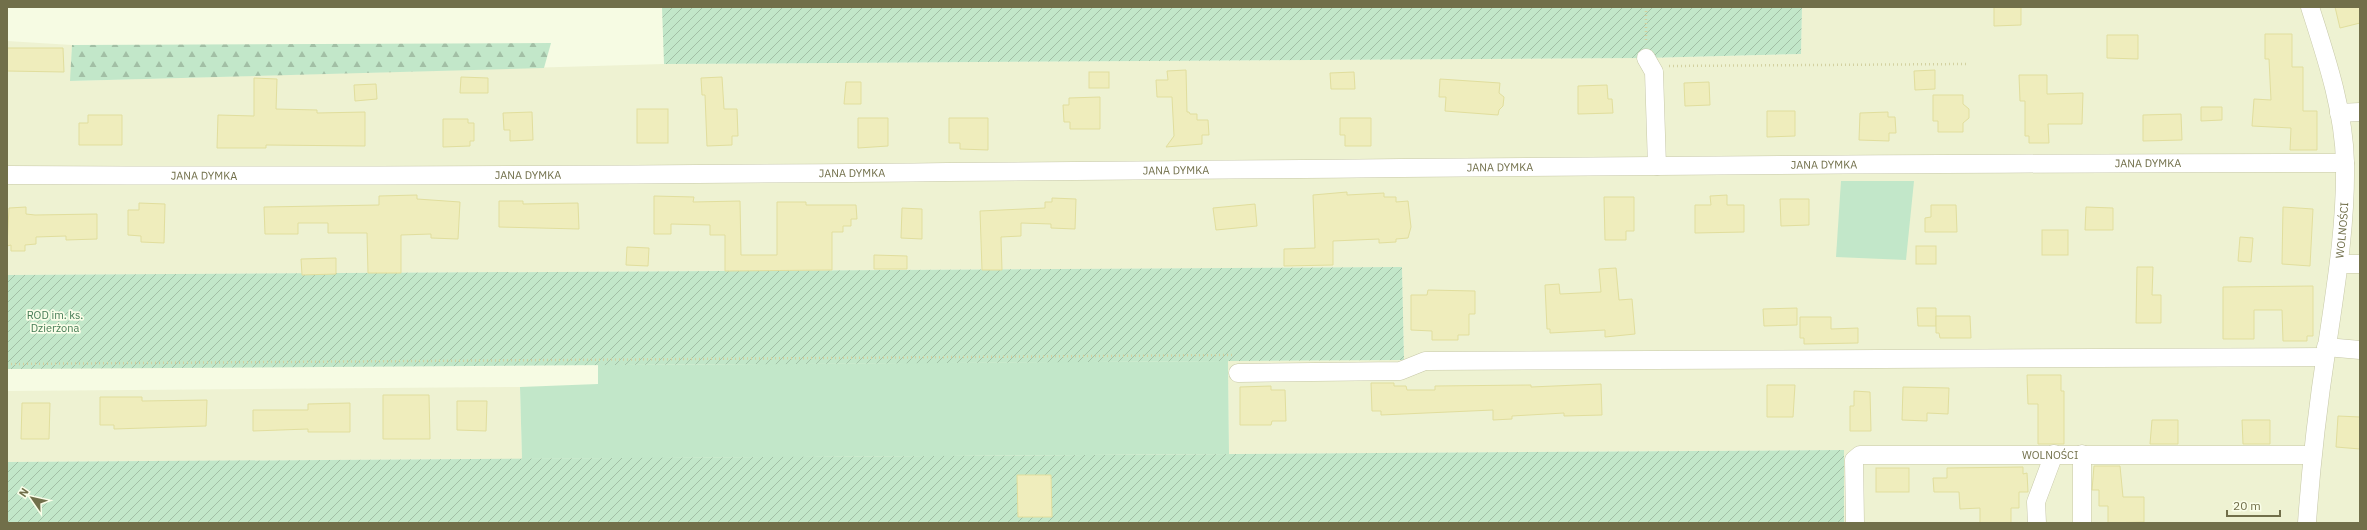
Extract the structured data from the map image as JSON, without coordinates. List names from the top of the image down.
{
  "streets": {
    "street": ["JANA DYMKA", "WOLNOŚCI"]
  },
  "crossings": [
    ["JANA DYMKA", "WOLNOŚCI"]
  ],
  "parks": ["ROD im. ks. Dzierżona"],
  "scale_bar": "20 m",
  "north": "top left"
}
